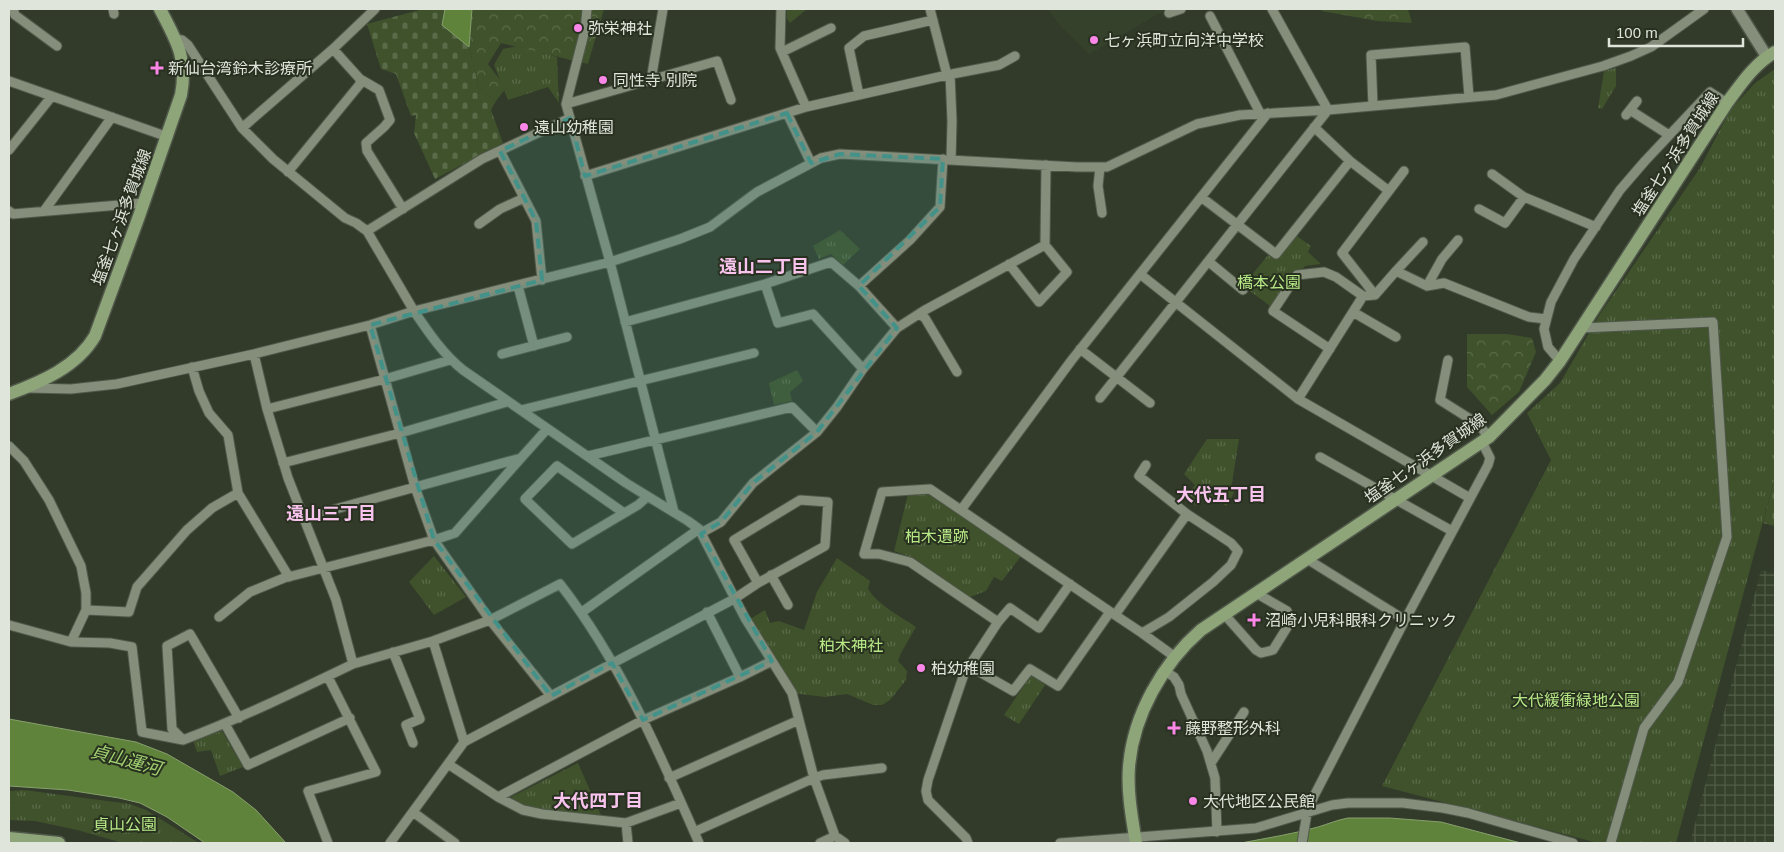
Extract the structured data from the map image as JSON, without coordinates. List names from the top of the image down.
{
  "streets": {
    "main road": ["塩釜七ヶ浜多賀城線"]
  },
  "districts": [
    "遠山二丁目",
    "大代五丁目",
    "遠山三丁目",
    "大代四丁目"
  ],
  "water": ["貞山運河"],
  "parks": [
    "橋本公園",
    "柏木遺跡",
    "柏木神社",
    "大代緩衝緑地公園",
    "貞山公園"
  ],
  "places": {
    "other": [
      "弥栄神社",
      "七ヶ浜町立向洋中学校",
      "同性寺 別院",
      "遠山幼稚園",
      "柏幼稚園",
      "大代地区公民館"
    ],
    "health": ["新仙台湾鈴木診療所", "沼崎小児科眼科クリニック", "藤野整形外科"]
  },
  "scale_bar": "100 m"
}
